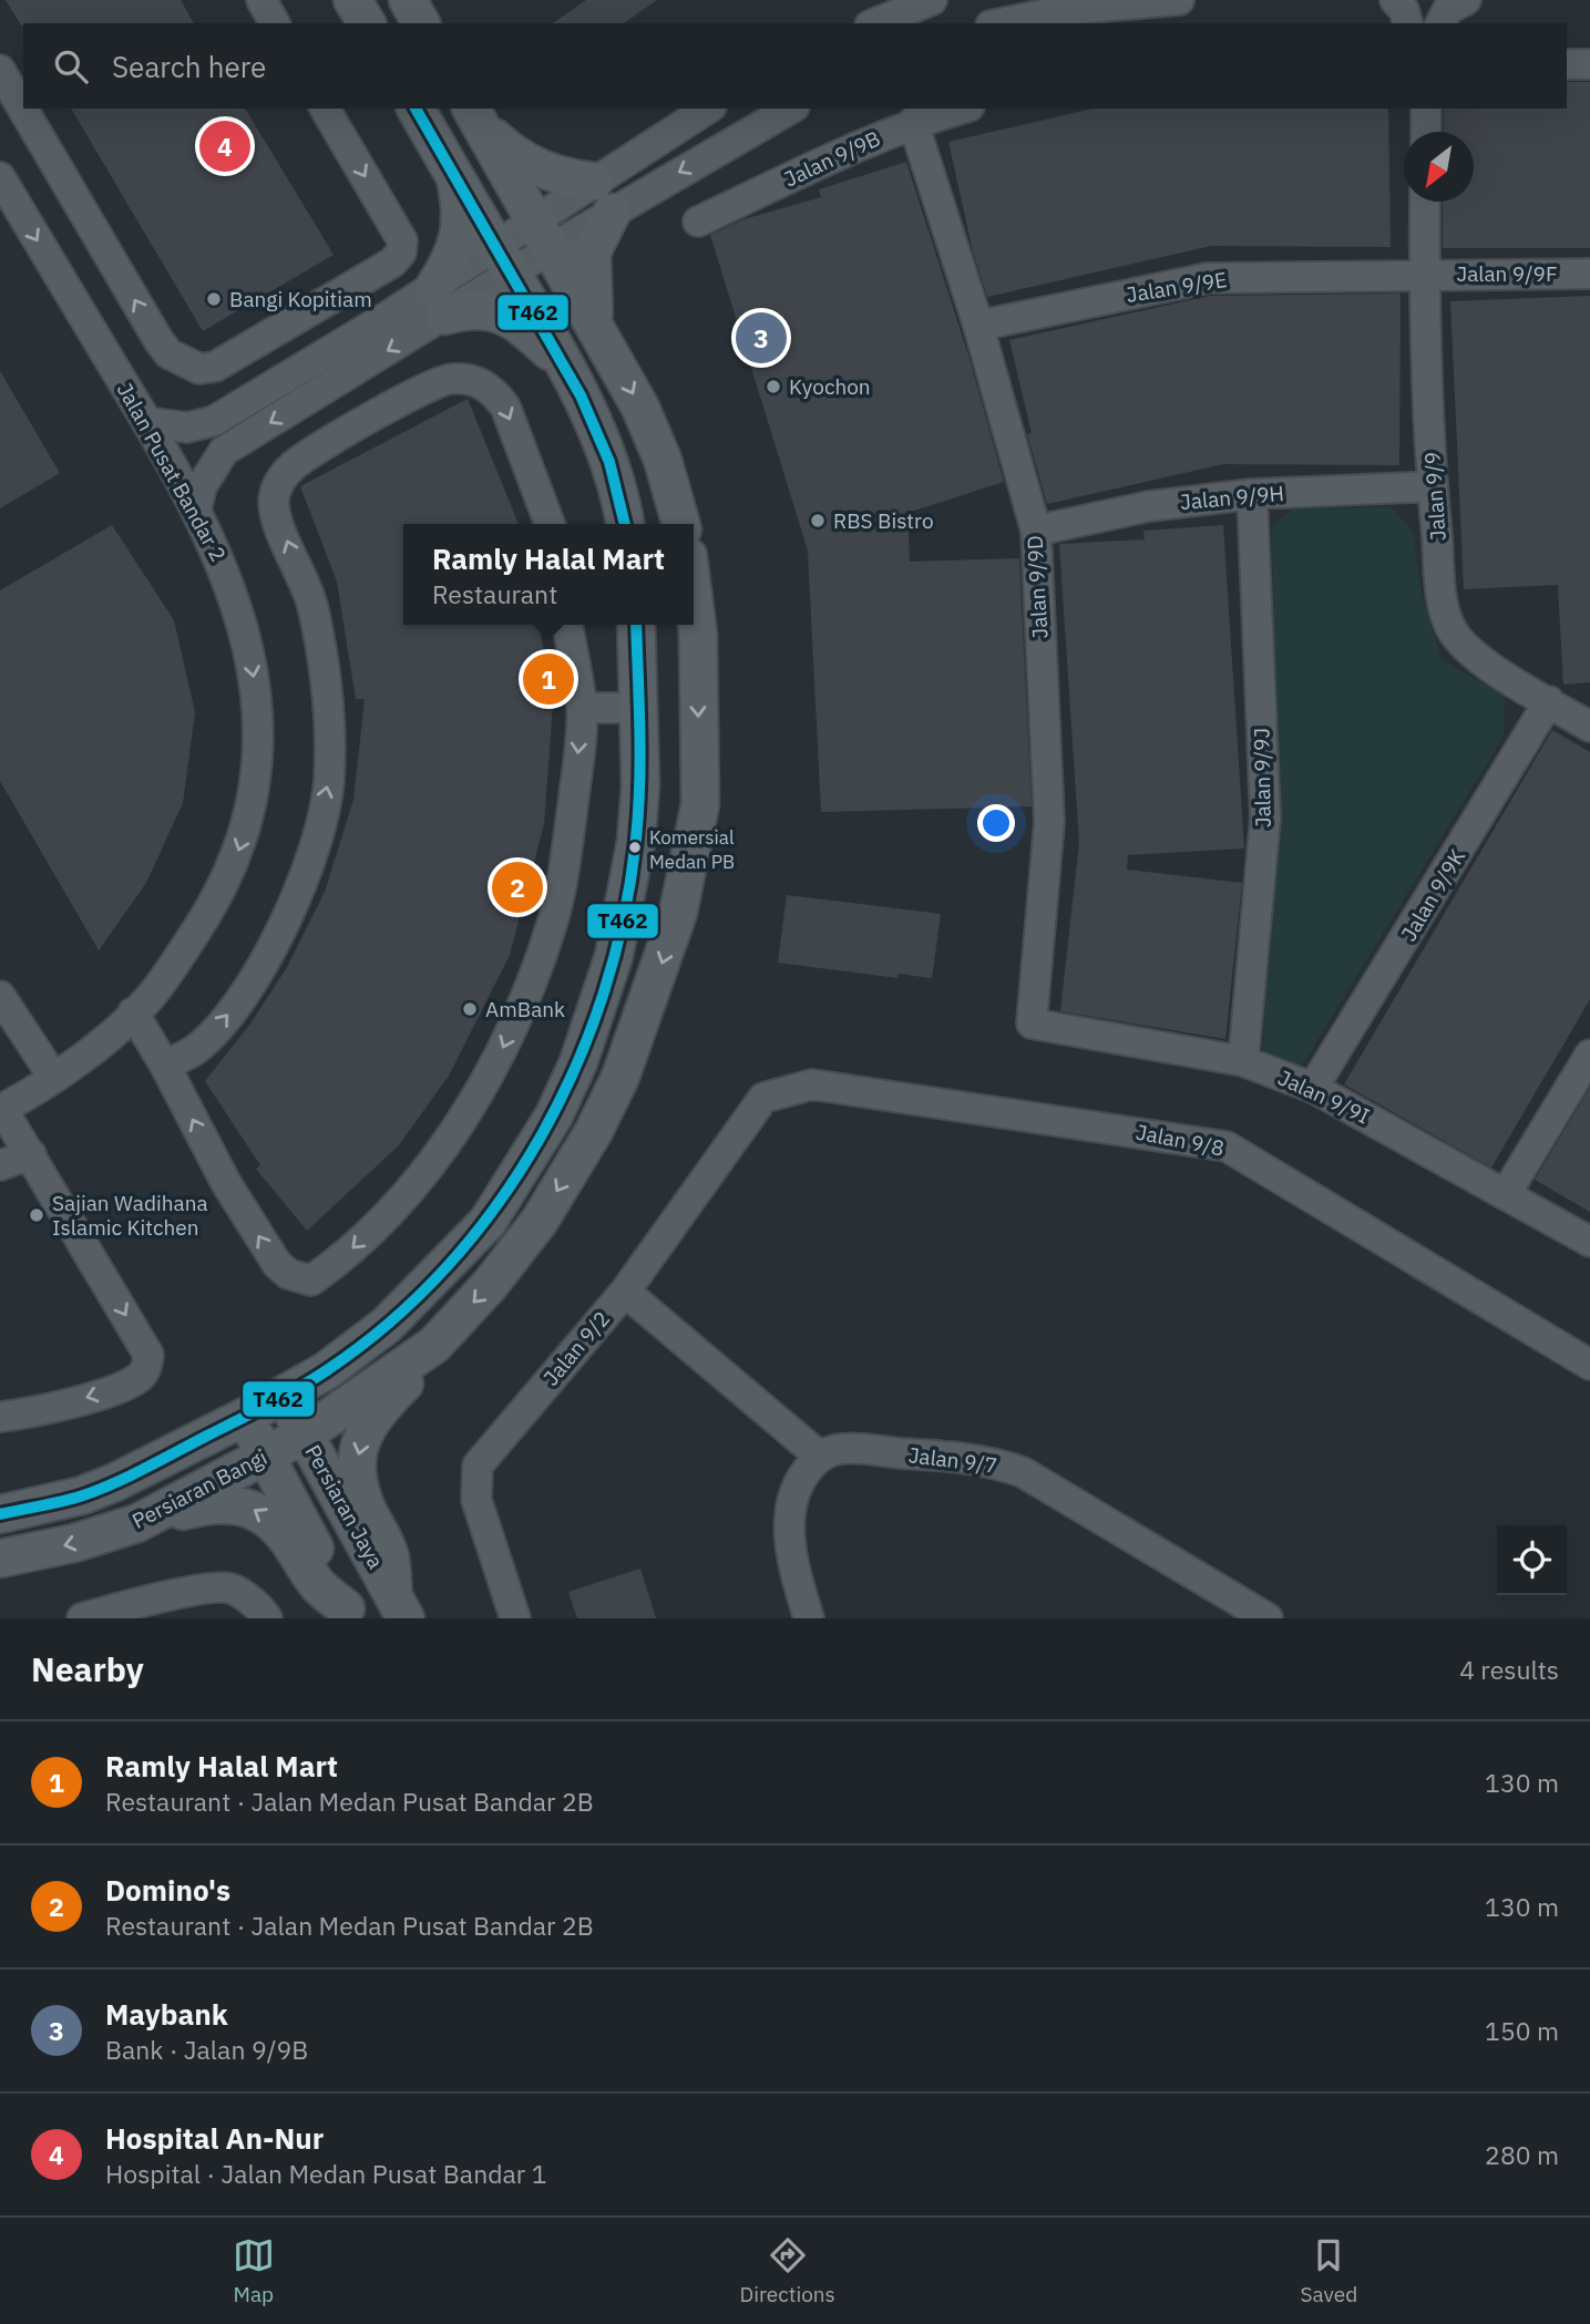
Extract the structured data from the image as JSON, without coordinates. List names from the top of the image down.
{
  "streets": {
    "main road": ["Persiaran Bangi", "Persiaran Jaya"],
    "street": [
      "Jalan 9/9B",
      "Jalan 9/9F",
      "Jalan 9/9E",
      "Jalan Pusat Bandar 2",
      "Jalan 9/9",
      "Jalan 9/9H",
      "Jalan 9/9D",
      "Jalan 9/9J",
      "Jalan 9/9K",
      "Jalan 9/9I",
      "Jalan 9/8",
      "Jalan 9/2",
      "Jalan 9/7"
    ]
  },
  "crossings": [
    ["Jalan 9/9B", "Jalan 9/9D"],
    ["Jalan 9/9F", "Jalan 9/9E"],
    ["Jalan 9/9F", "Jalan 9/9"],
    ["Jalan 9/9E", "Jalan 9/9"],
    ["Jalan 9/9E", "Jalan 9/9D"],
    ["Jalan 9/9", "Jalan 9/9H"],
    ["Jalan 9/9", "Jalan 9/9K"],
    ["Jalan 9/9H", "Jalan 9/9D"],
    ["Jalan 9/9H", "Jalan 9/9J"],
    ["Jalan 9/9D", "Jalan 9/9I"],
    ["Jalan 9/9J", "Jalan 9/9I"],
    ["Jalan 9/9K", "Jalan 9/9I"],
    ["Jalan 9/8", "Jalan 9/2"],
    ["Persiaran Bangi", "Persiaran Jaya"]
  ],
  "one_way": ["Jalan Pusat Bandar 2"],
  "places": [
    "Bangi Kopitiam",
    "Kyochon",
    "RBS Bistro",
    "Komersial Medan PB",
    "AmBank",
    "Sajian Wadihana Islamic Kitchen"
  ],
  "lines": ["transit line T462"],
  "north": "bottom left",
  "page": {
    "search": "Search here",
    "pins": [
      "4",
      "3",
      "1",
      "2"
    ],
    "popup": ["Ramly Halal Mart", "Restaurant"],
    "heading": ["Nearby", "4 results"],
    "list": [
      {
        "mark": "1",
        "name": "Ramly Halal Mart",
        "note": "Restaurant · Jalan Medan Pusat Bandar 2B",
        "value": "130 m"
      },
      {
        "mark": "2",
        "name": "Domino's",
        "note": "Restaurant · Jalan Medan Pusat Bandar 2B",
        "value": "130 m"
      },
      {
        "mark": "3",
        "name": "Maybank",
        "note": "Bank · Jalan 9/9B",
        "value": "150 m"
      },
      {
        "mark": "4",
        "name": "Hospital An-Nur",
        "note": "Hospital · Jalan Medan Pusat Bandar 1",
        "value": "280 m"
      }
    ],
    "nav": ["Map", "Directions", "Saved"]
  }
}
